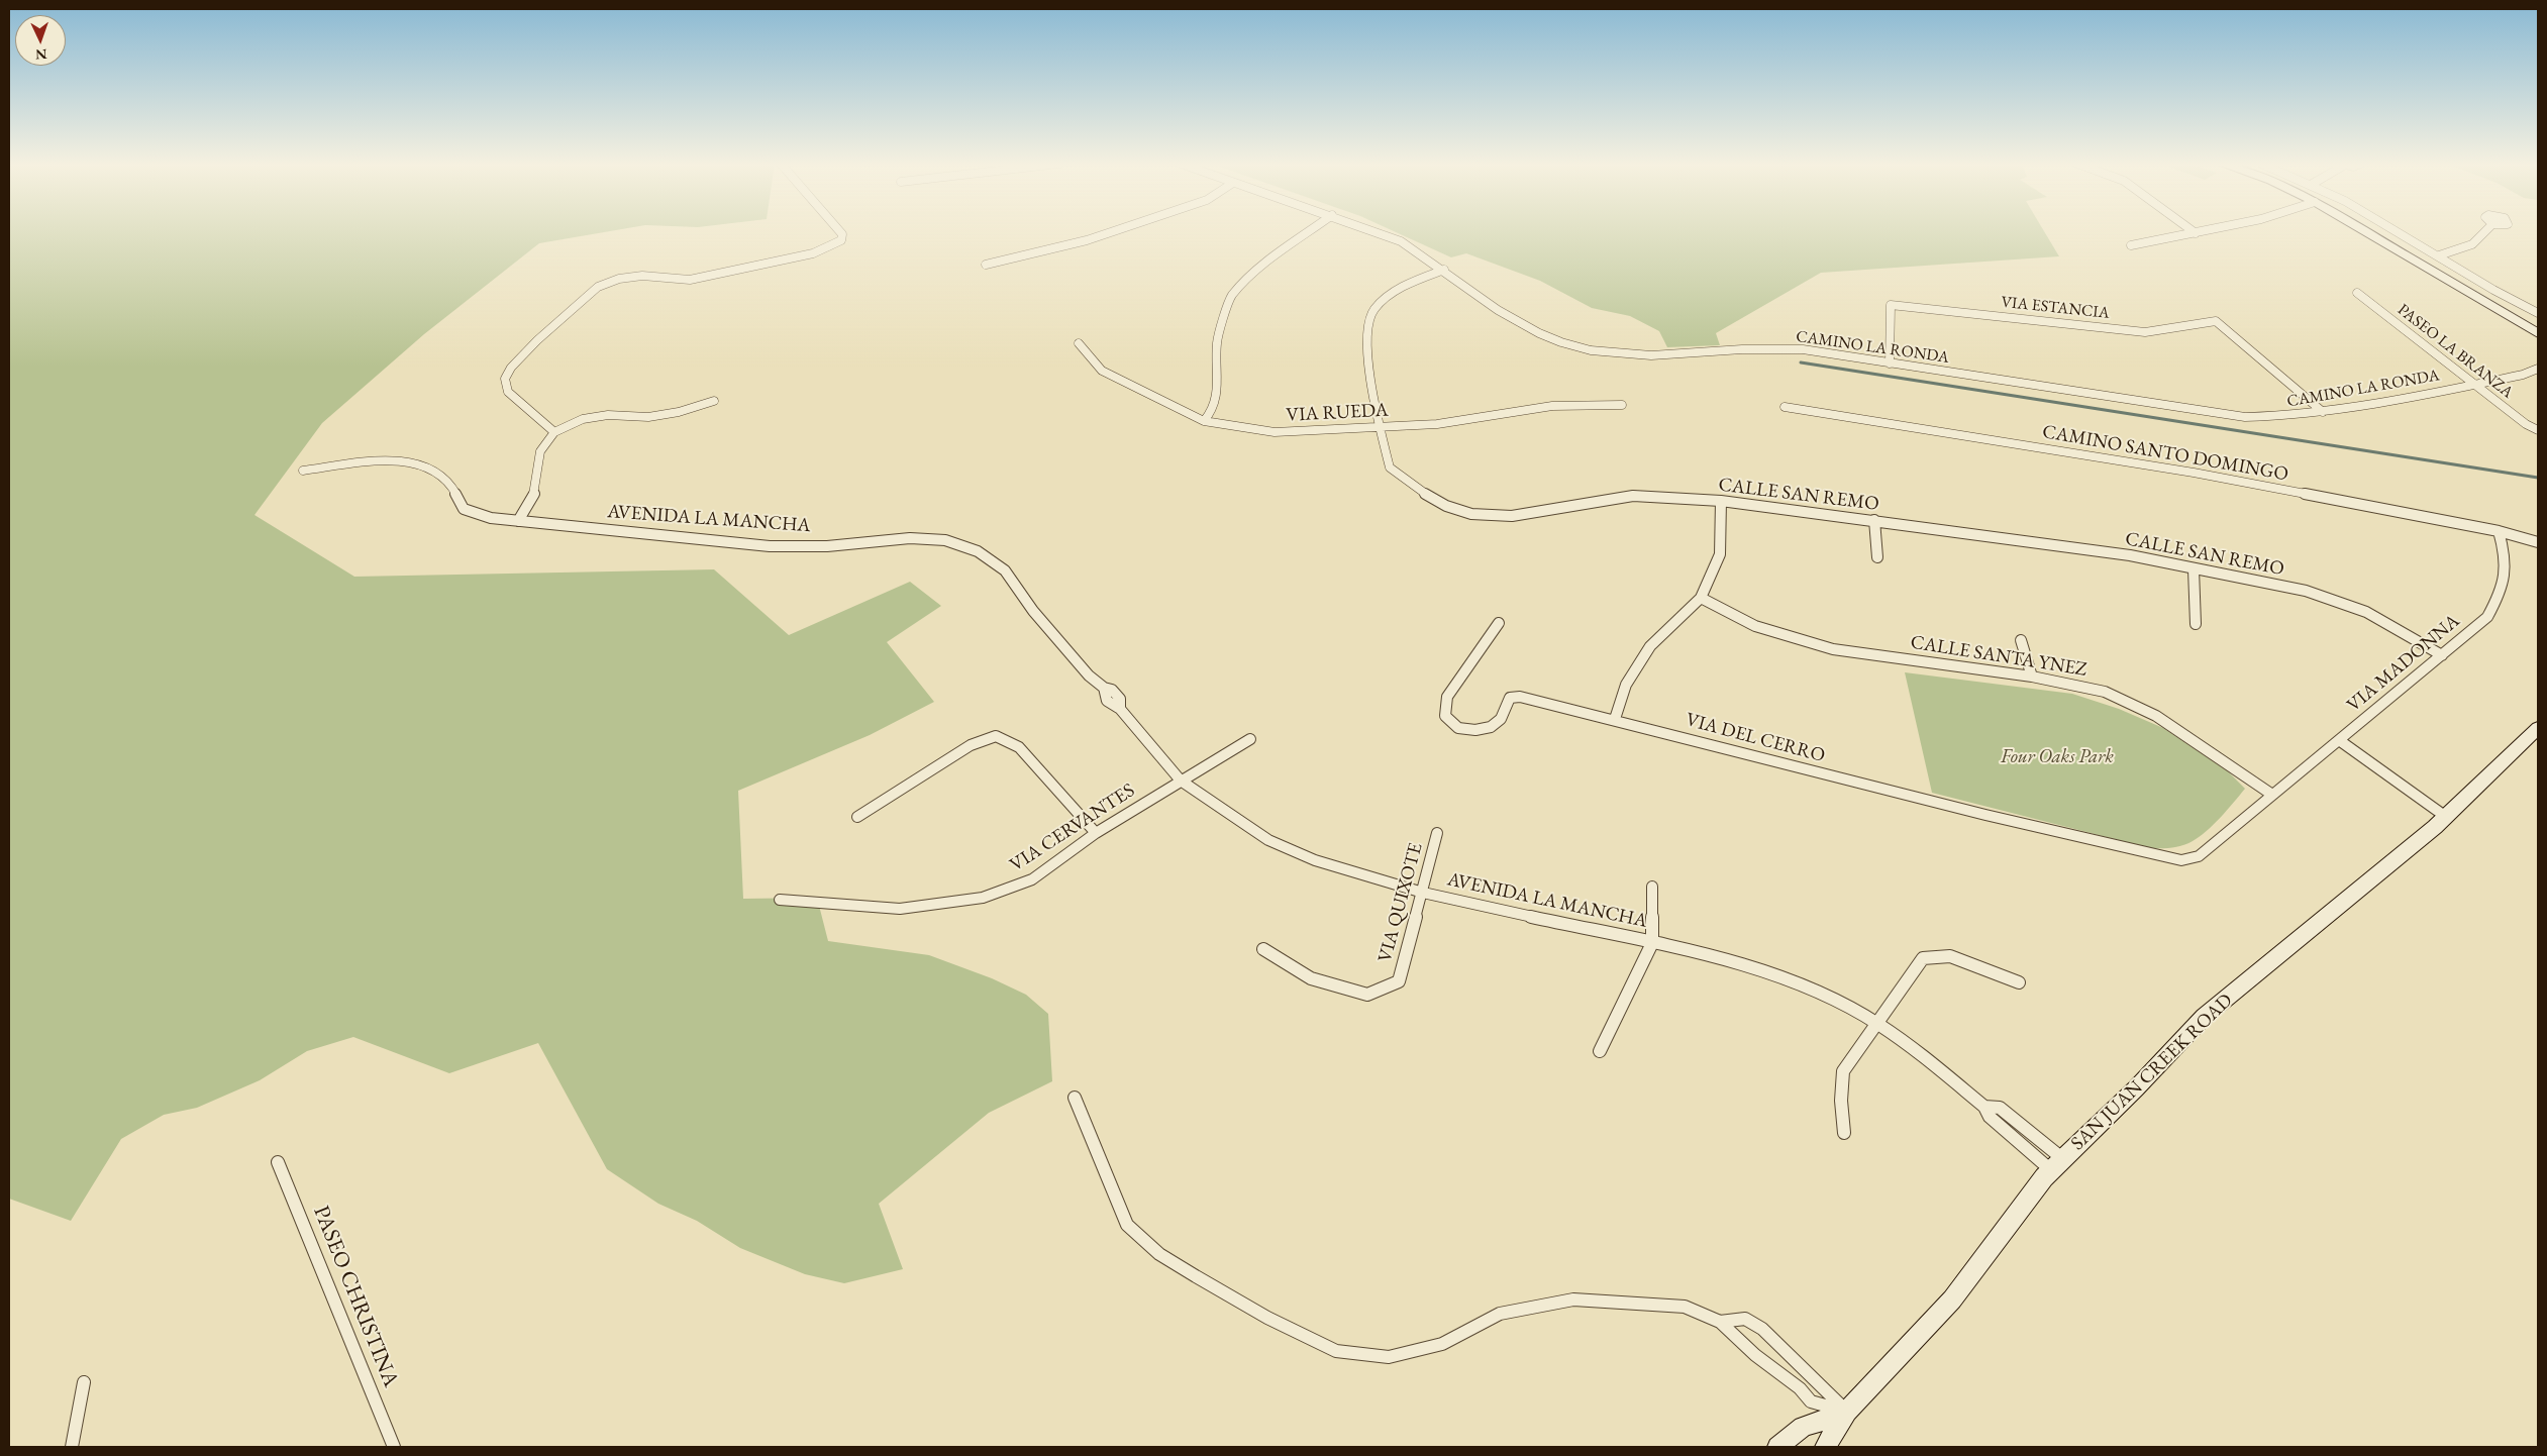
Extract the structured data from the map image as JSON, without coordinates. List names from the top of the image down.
{
  "streets": {
    "street": [
      "VIA ESTANCIA",
      "CAMINO LA RONDA",
      "PASEO LA BRANZA",
      "VIA RUEDA",
      "CAMINO SANTO DOMINGO",
      "CALLE SAN REMO",
      "AVENIDA LA MANCHA",
      "CALLE SANTA YNEZ",
      "VIA MADONNA",
      "VIA DEL CERRO",
      "VIA CERVANTES",
      "VIA QUIXOTE",
      "SAN JUAN CREEK ROAD",
      "PASEO CHRISTINA"
    ]
  },
  "crossings": [
    ["VIA ESTANCIA", "CAMINO LA RONDA"],
    ["CAMINO LA RONDA", "PASEO LA BRANZA"],
    ["CAMINO LA RONDA", "CALLE SAN REMO"],
    ["VIA RUEDA", "CALLE SAN REMO"],
    ["CAMINO SANTO DOMINGO", "VIA MADONNA"],
    ["CALLE SAN REMO", "VIA MADONNA"],
    ["AVENIDA LA MANCHA", "VIA CERVANTES"],
    ["AVENIDA LA MANCHA", "VIA QUIXOTE"],
    ["AVENIDA LA MANCHA", "SAN JUAN CREEK ROAD"],
    ["CALLE SANTA YNEZ", "VIA MADONNA"],
    ["VIA MADONNA", "VIA DEL CERRO"]
  ],
  "parks": ["Four Oaks Park"],
  "north": "bottom"
}
